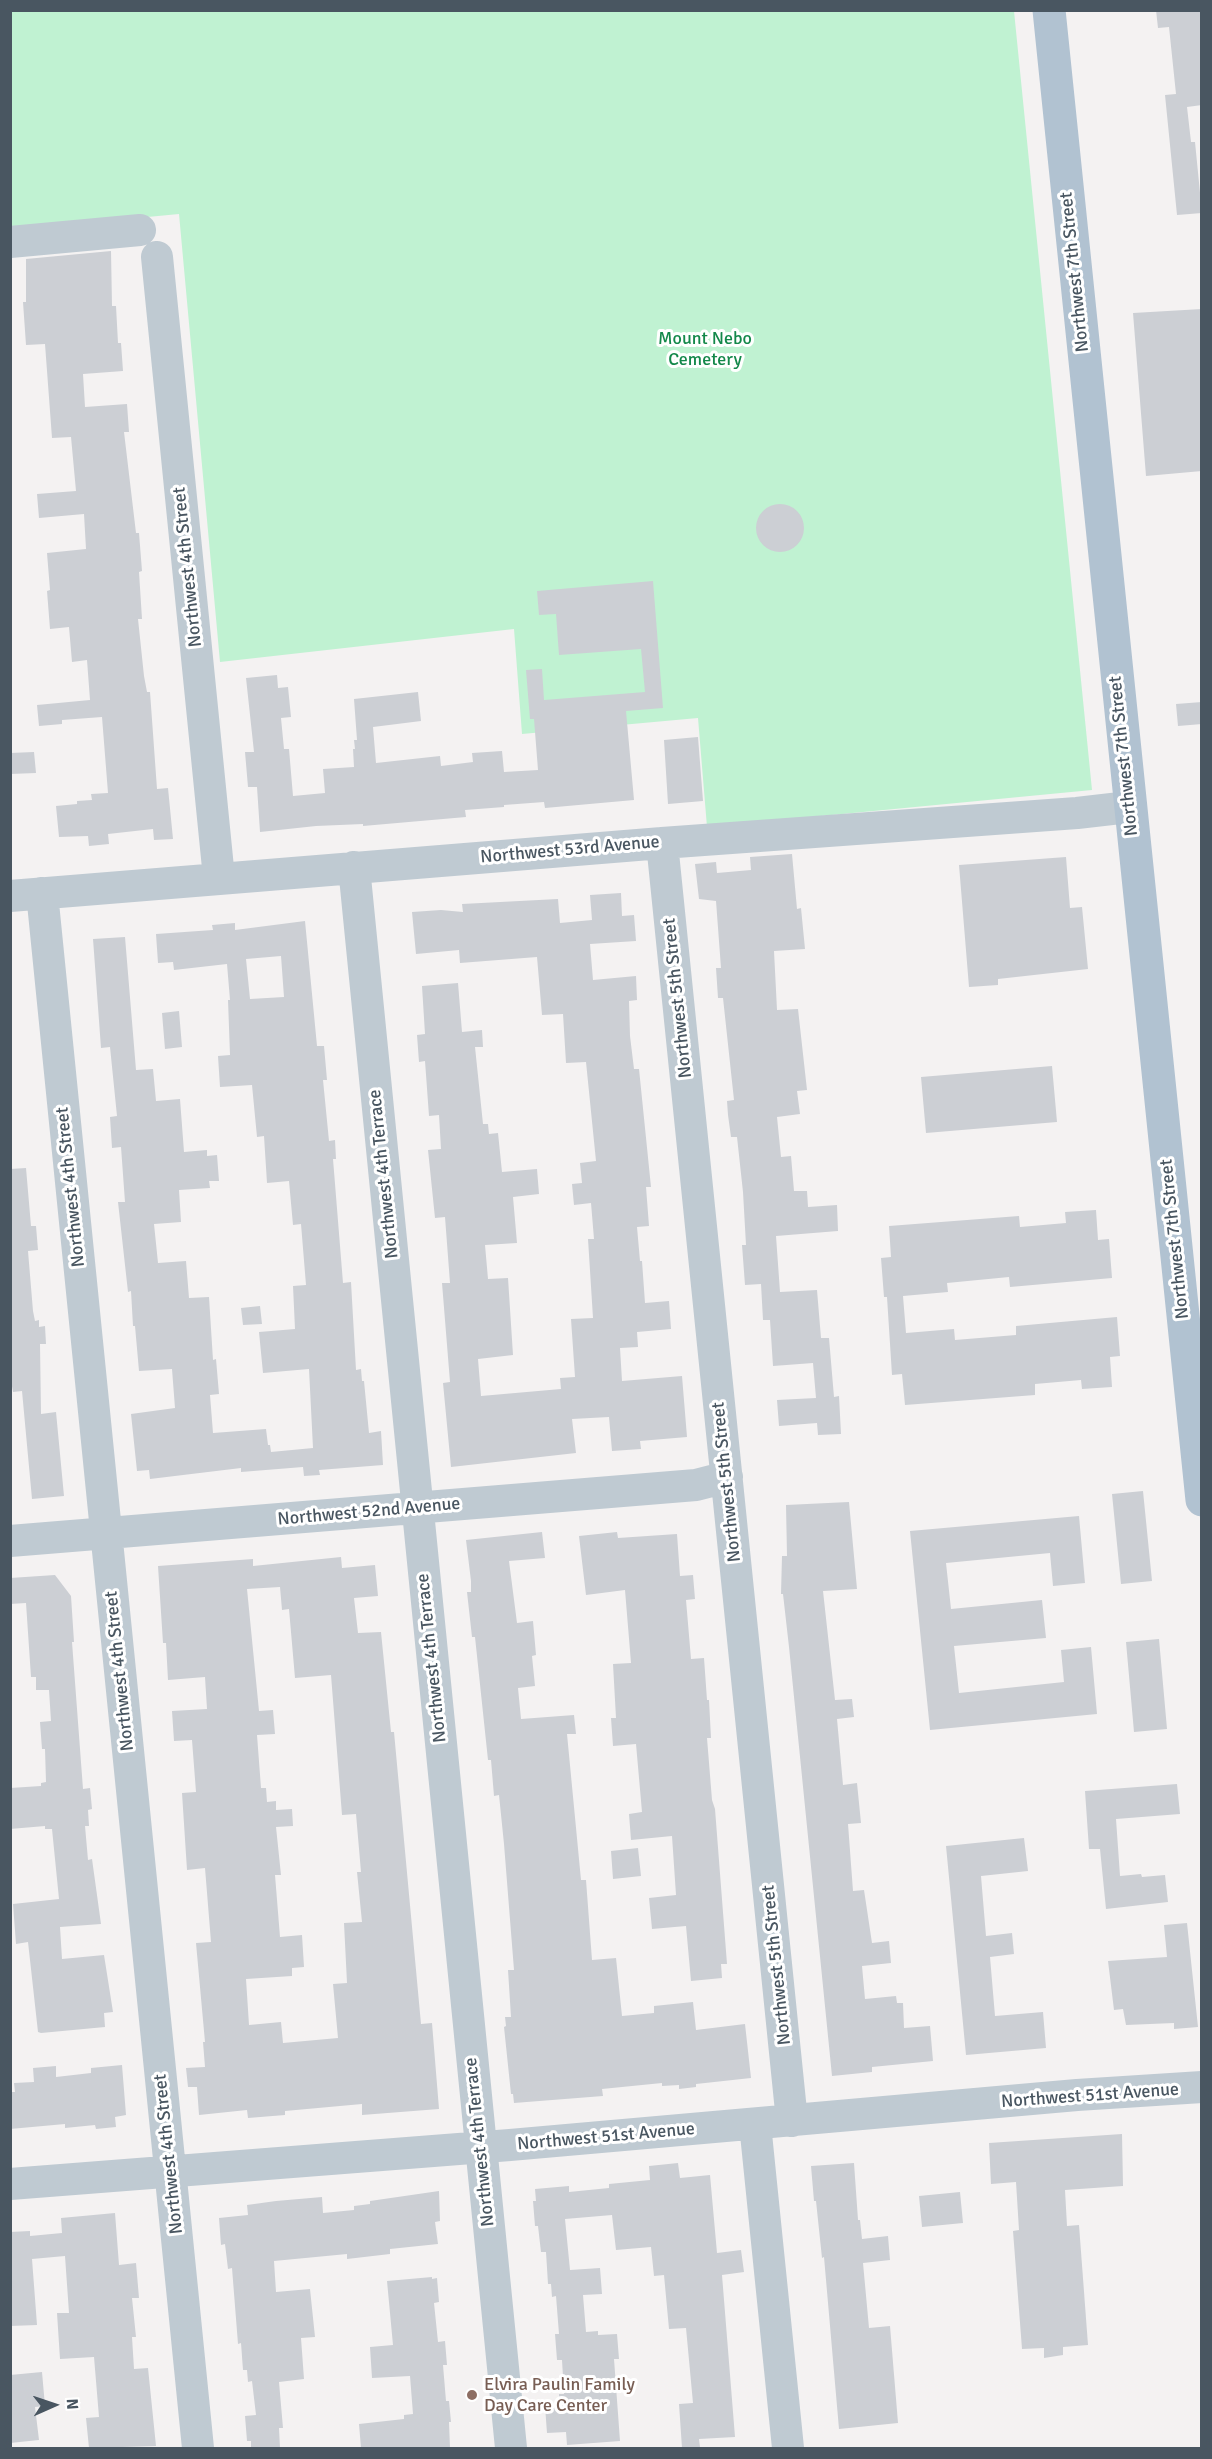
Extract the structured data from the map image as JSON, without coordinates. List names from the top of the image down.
{
  "streets": {
    "main road": ["Northwest 7th Street"],
    "street": [
      "Northwest 4th Street",
      "Northwest 53rd Avenue",
      "Northwest 5th Street",
      "Northwest 4th Terrace",
      "Northwest 52nd Avenue",
      "Northwest 51st Avenue"
    ]
  },
  "crossings": [
    ["Northwest 7th Street", "Northwest 53rd Avenue"],
    ["Northwest 4th Street", "Northwest 53rd Avenue"],
    ["Northwest 4th Street", "Northwest 52nd Avenue"],
    ["Northwest 4th Street", "Northwest 51st Avenue"],
    ["Northwest 53rd Avenue", "Northwest 5th Street"],
    ["Northwest 53rd Avenue", "Northwest 4th Terrace"],
    ["Northwest 5th Street", "Northwest 52nd Avenue"],
    ["Northwest 5th Street", "Northwest 51st Avenue"],
    ["Northwest 4th Terrace", "Northwest 52nd Avenue"],
    ["Northwest 4th Terrace", "Northwest 51st Avenue"]
  ],
  "parks": ["Mount Nebo Cemetery"],
  "places": ["Elvira Paulin Family Day Care Center"],
  "north": "right"
}
